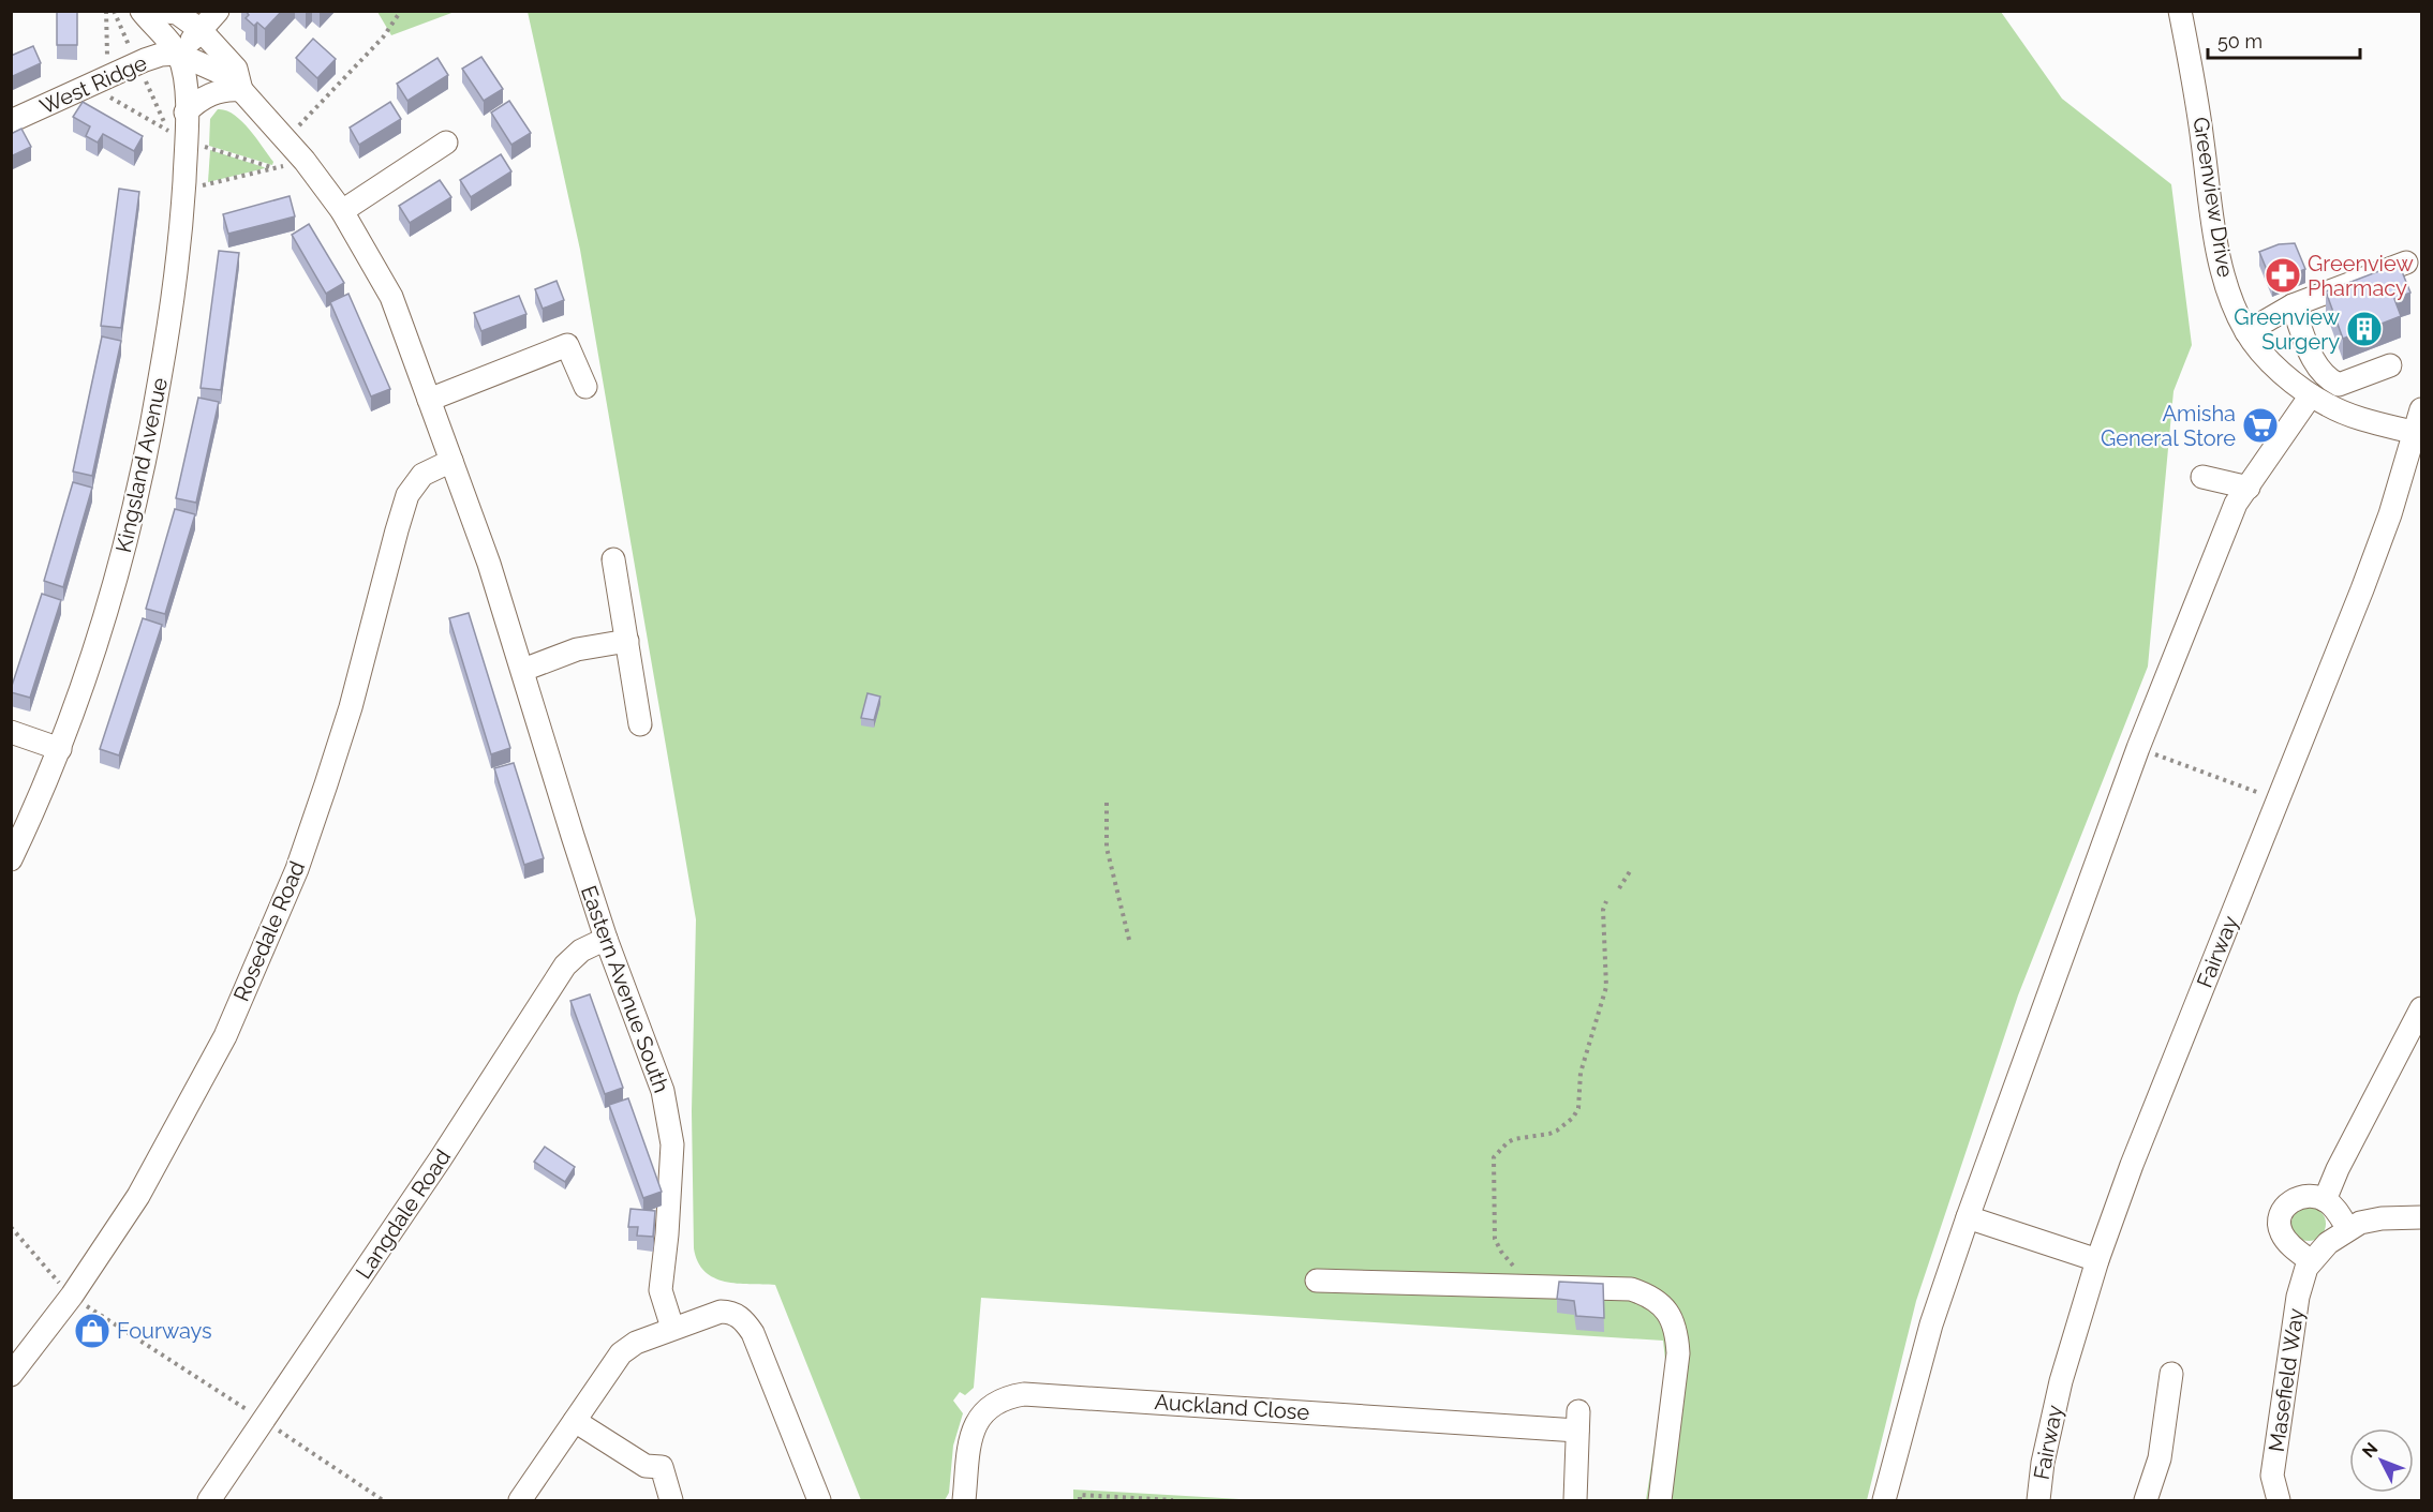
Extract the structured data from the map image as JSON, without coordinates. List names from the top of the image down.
{
  "streets": {
    "street": [
      "West Ridge",
      "Greenview Drive",
      "Kingsland Avenue",
      "Rosedale Road",
      "Fairway",
      "Eastern Avenue South",
      "Langdale Road",
      "Masefield Way",
      "Auckland Close"
    ]
  },
  "crossings": [
    ["West Ridge", "Kingsland Avenue"],
    ["West Ridge", "Eastern Avenue South"],
    ["Greenview Drive", "Fairway"],
    ["Kingsland Avenue", "Eastern Avenue South"],
    ["Rosedale Road", "Eastern Avenue South"],
    ["Eastern Avenue South", "Langdale Road"]
  ],
  "places": {
    "pharmacy": ["Greenview Pharmacy"],
    "building": ["Greenview Surgery"],
    "supermarket": ["Amisha General Store"],
    "shop": ["Fourways"]
  },
  "scale_bar": "50 m",
  "north": "top left"
}
